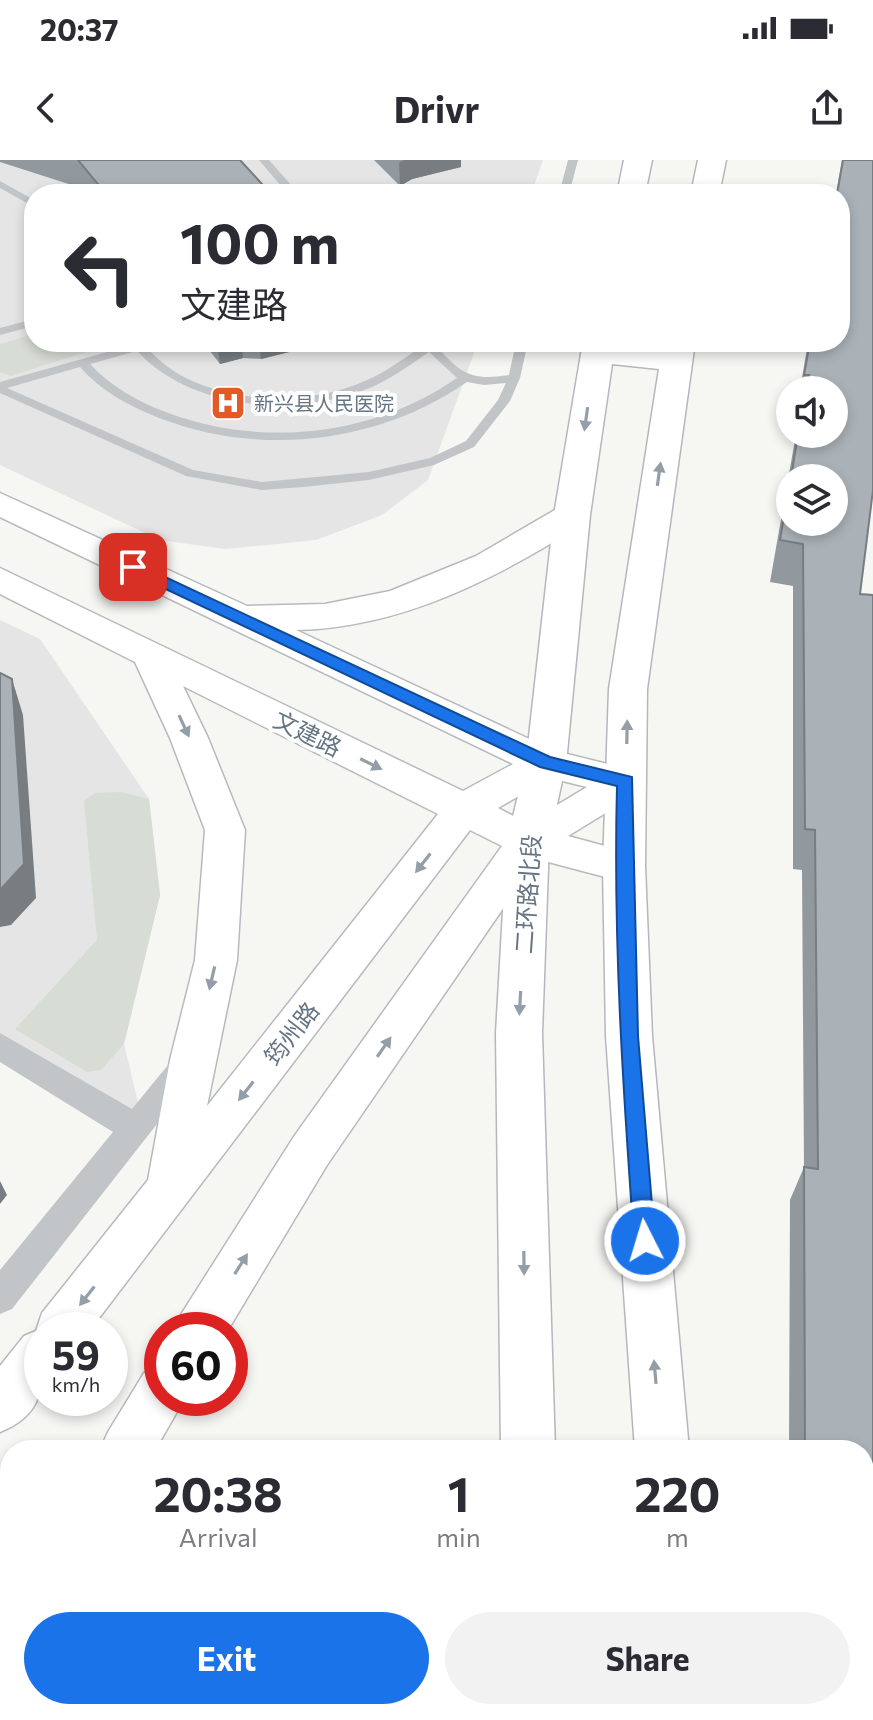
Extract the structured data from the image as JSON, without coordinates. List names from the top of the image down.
{
  "streets": {
    "main road": ["文建路", "二环路北段", "筠州路"]
  },
  "crossings": [
    ["文建路", "二环路北段"],
    ["文建路", "筠州路"],
    ["二环路北段", "筠州路"]
  ],
  "places": {
    "hospital": ["新兴县人民医院"]
  },
  "page": {
    "status": "20:37",
    "header": "Drivr",
    "turn": ["100 m", "文建路"],
    "speed": "59 km/h",
    "limit": "60",
    "eta": [
      "20:38",
      "Arrival",
      "1",
      "min",
      "220",
      "m"
    ],
    "buttons": ["Exit", "Share"]
  }
}
